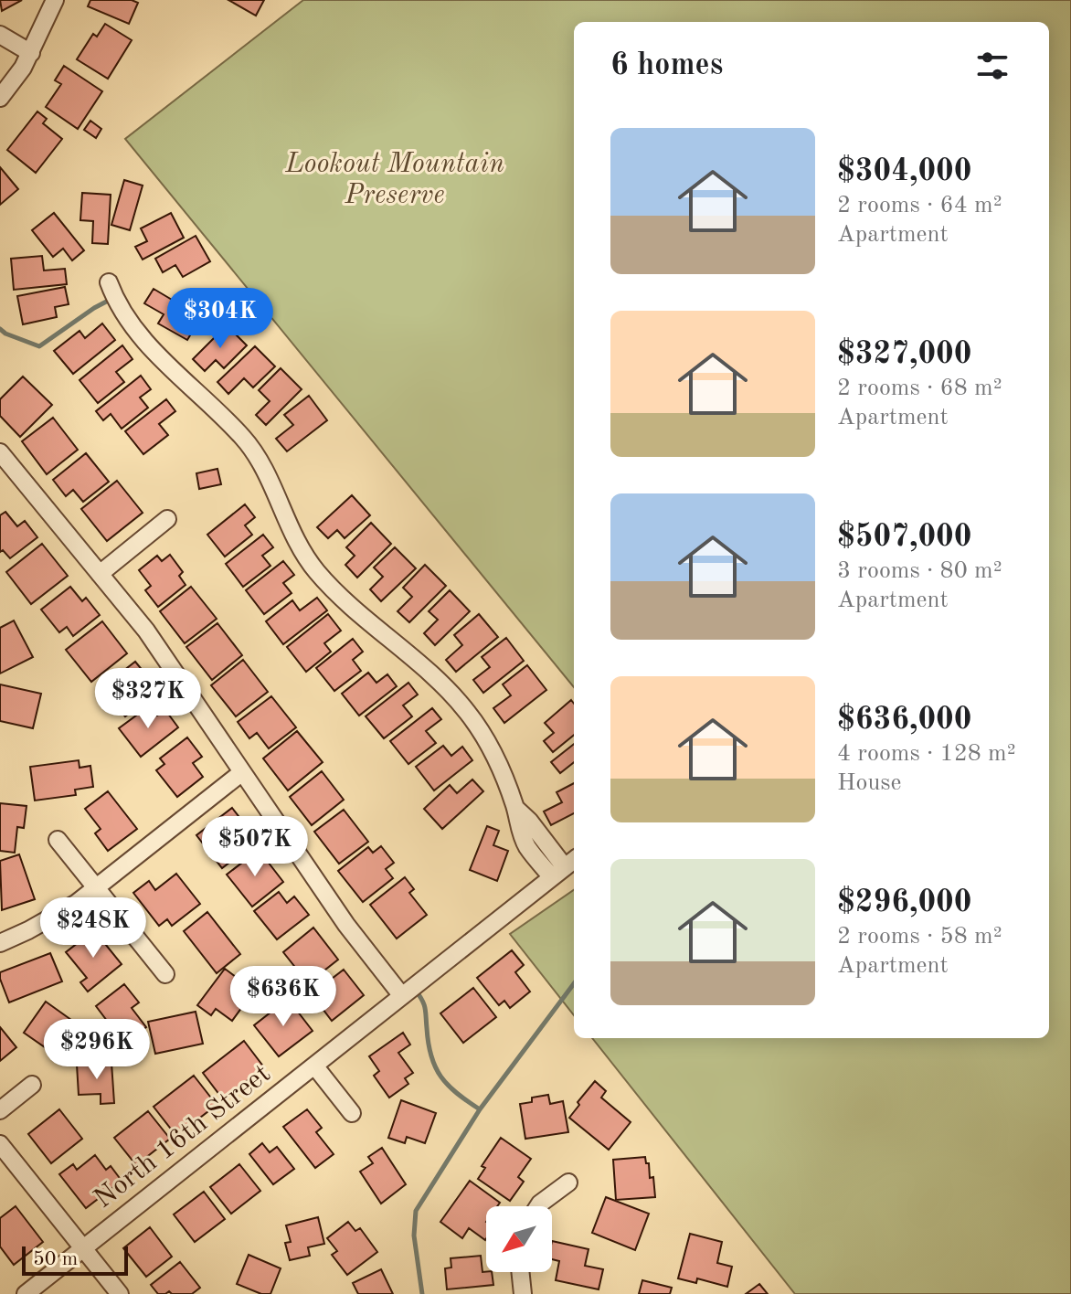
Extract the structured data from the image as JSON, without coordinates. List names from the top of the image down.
{
  "streets": {
    "street": ["North 16th Street"]
  },
  "parks": ["Lookout Mountain Preserve"],
  "scale_bar": "50 m",
  "north": "bottom left",
  "page": {
    "heading": "6 homes",
    "list": [
      {
        "name": "$304,000",
        "note": "2 rooms · 64 m² · Apartment"
      },
      {
        "name": "$327,000",
        "note": "2 rooms · 68 m² · Apartment"
      },
      {
        "name": "$507,000",
        "note": "3 rooms · 80 m² · Apartment"
      },
      {
        "name": "$636,000",
        "note": "4 rooms · 128 m² · House"
      },
      {
        "name": "$296,000",
        "note": "2 rooms · 58 m² · Apartment"
      }
    ],
    "price": [
      "$304K",
      "$327K",
      "$507K",
      "$248K",
      "$636K",
      "$296K"
    ],
    "scale": "50 m"
  }
}
